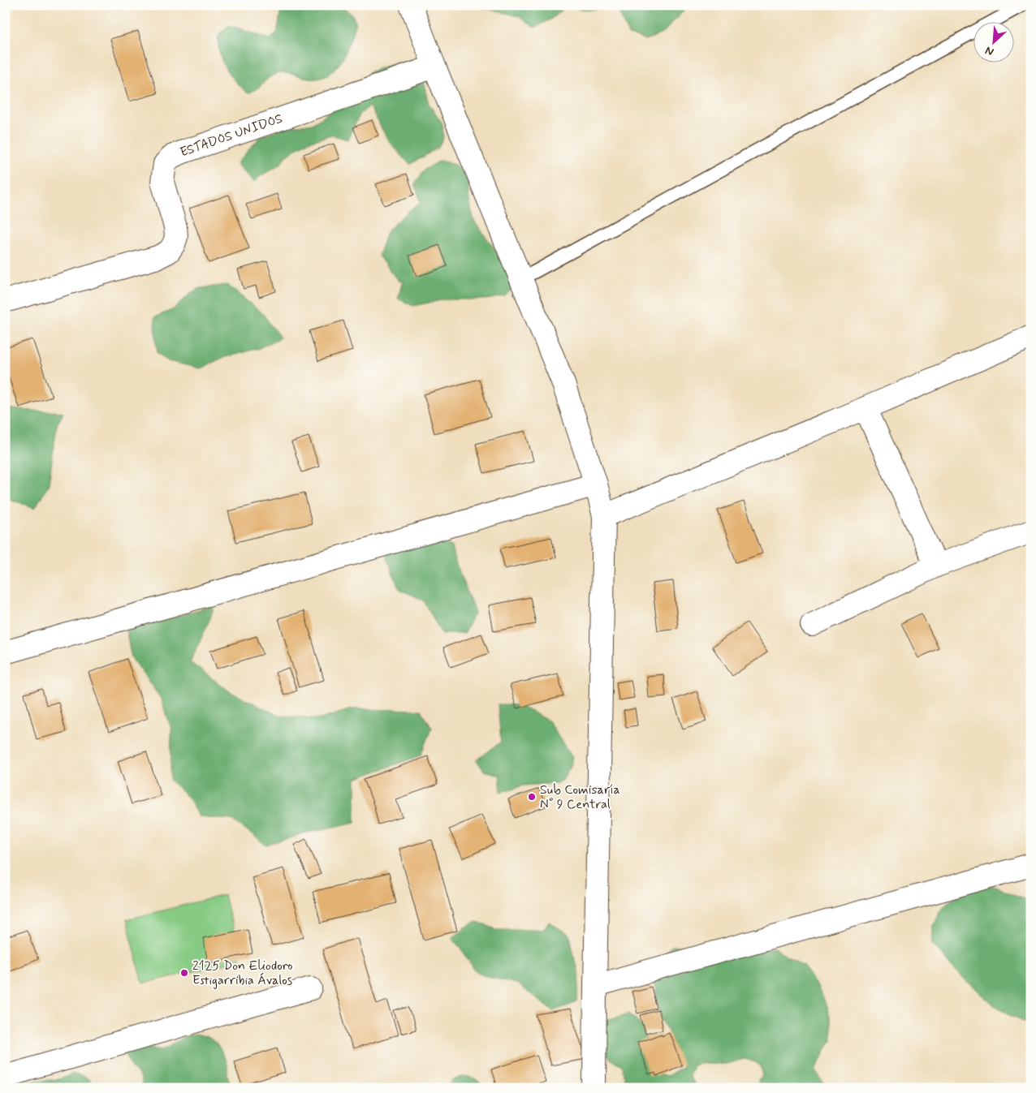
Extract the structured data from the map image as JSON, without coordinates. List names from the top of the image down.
{
  "streets": {
    "street": ["ESTADOS UNIDOS"]
  },
  "places": ["Sub Comisaría N° 9 Central", "2125 Don Eliodoro Estigarribia Ávalos"],
  "north": "bottom left"
}
